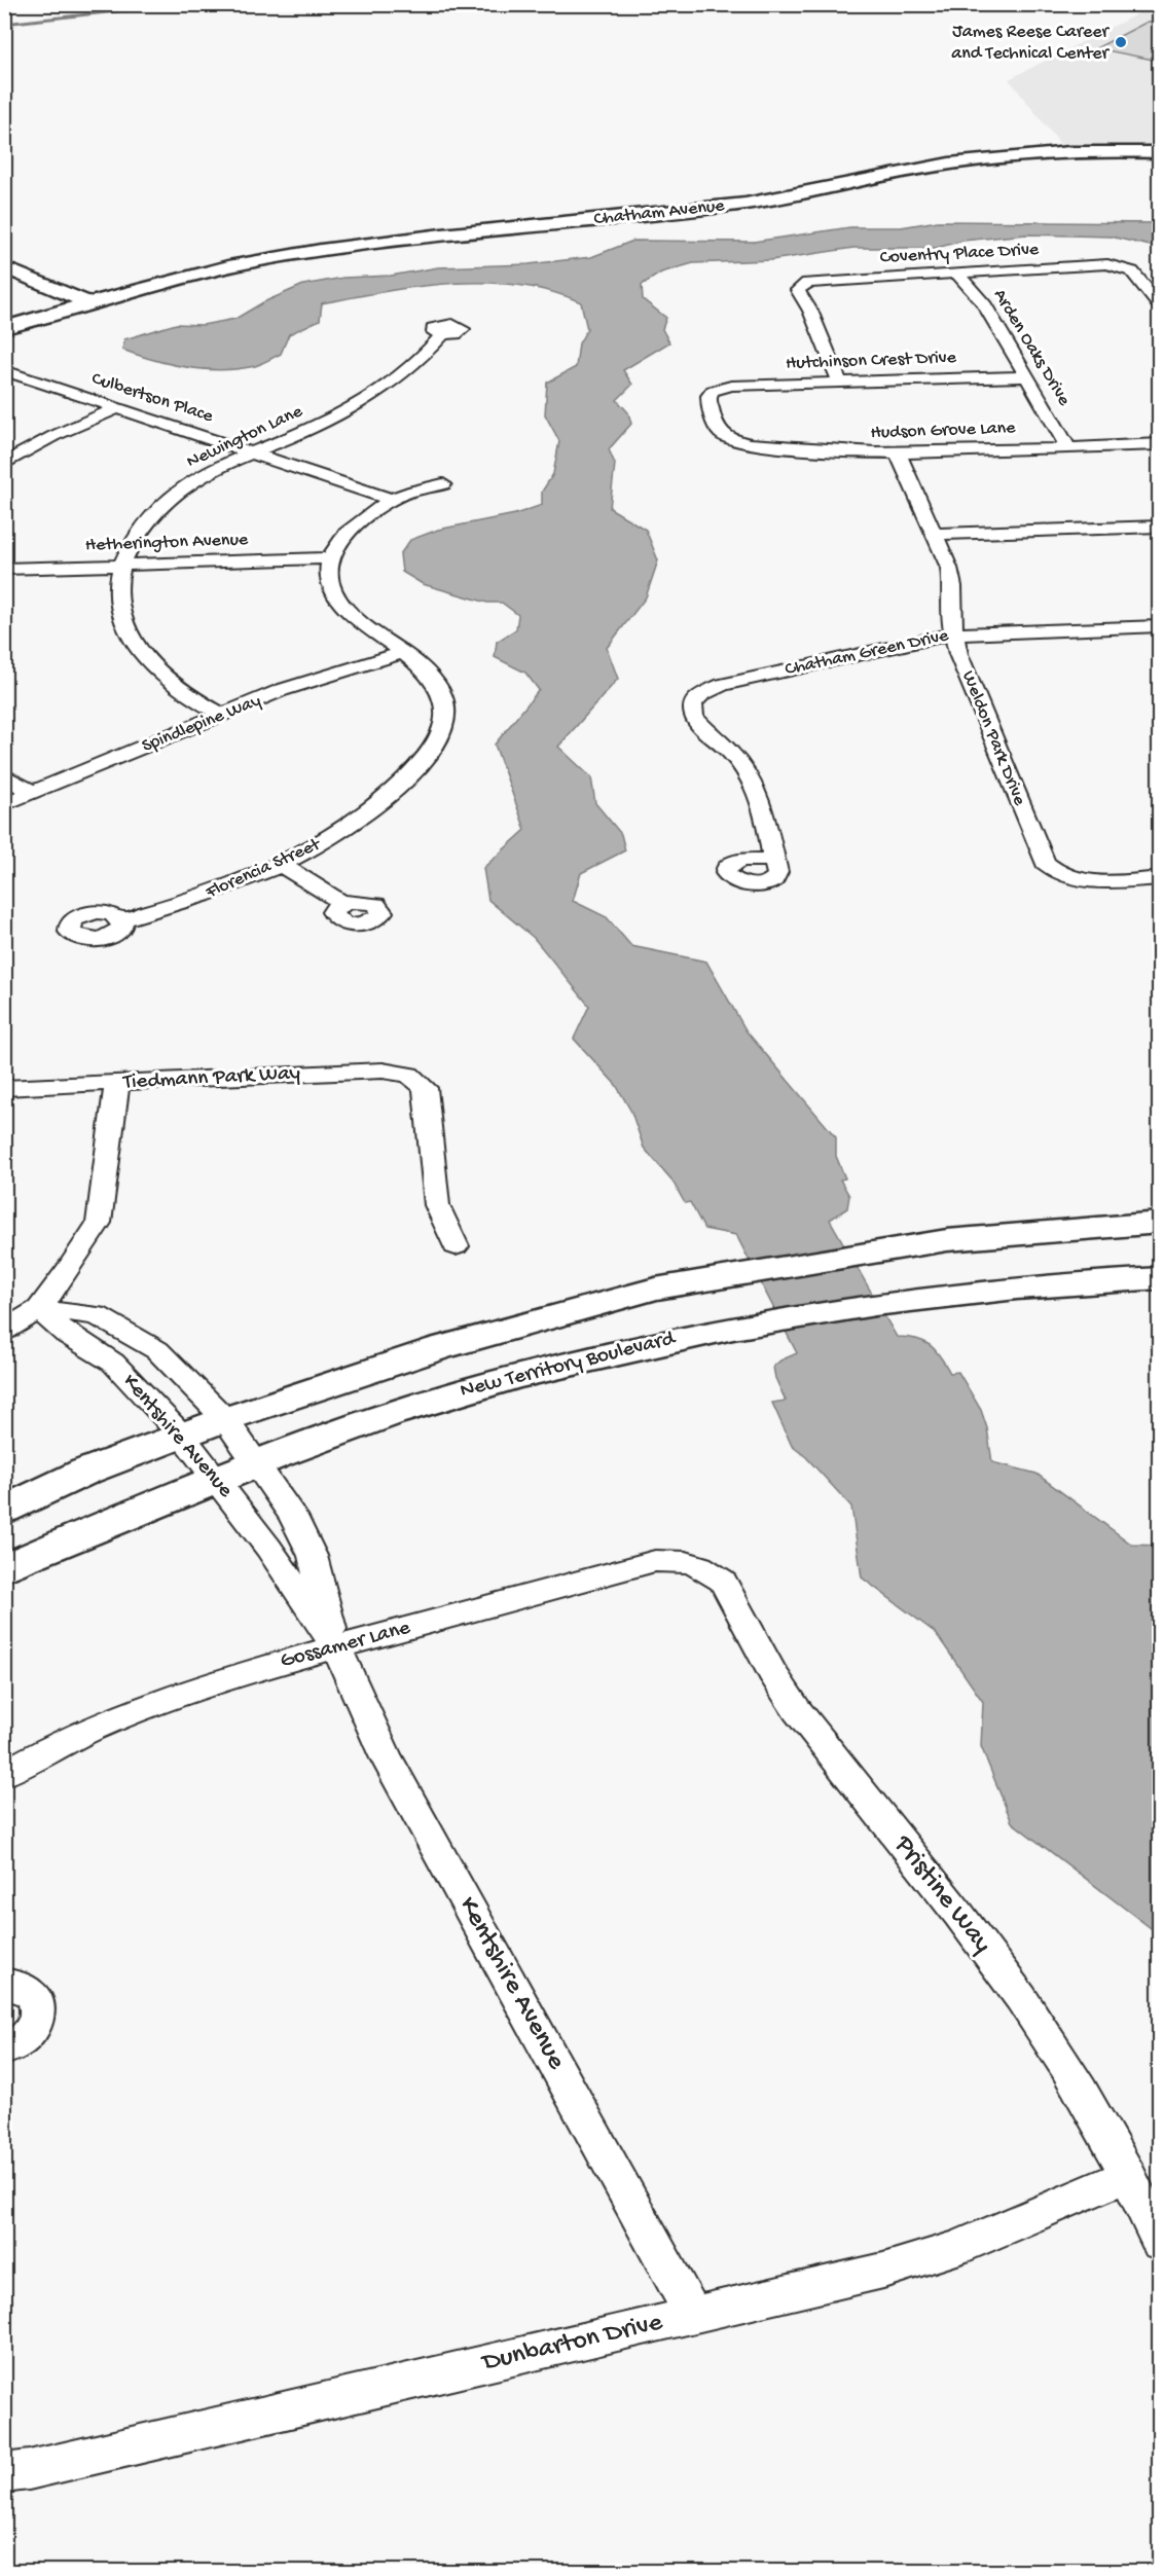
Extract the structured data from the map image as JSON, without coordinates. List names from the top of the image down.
{
  "streets": {
    "street": [
      "Chatham Avenue",
      "Coventry Place Drive",
      "Arden Oaks Drive",
      "Hutchinson Crest Drive",
      "Culbertson Place",
      "Hudson Grove Lane",
      "Newington Lane",
      "Hetherington Avenue",
      "Chatham Green Drive",
      "Spindlepine Way",
      "Weldon Park Drive",
      "Florencia Street",
      "Tiedmann Park Way",
      "New Territory Boulevard",
      "Kentshire Avenue",
      "Gossamer Lane",
      "Pristine Way",
      "Dunbarton Drive"
    ]
  },
  "crossings": [
    ["Coventry Place Drive", "Arden Oaks Drive"],
    ["Coventry Place Drive", "Hutchinson Crest Drive"],
    ["Arden Oaks Drive", "Hutchinson Crest Drive"],
    ["Arden Oaks Drive", "Hudson Grove Lane"],
    ["Hutchinson Crest Drive", "Hudson Grove Lane"],
    ["Culbertson Place", "Newington Lane"],
    ["Hudson Grove Lane", "Weldon Park Drive"],
    ["Newington Lane", "Hetherington Avenue"],
    ["Newington Lane", "Spindlepine Way"],
    ["Hetherington Avenue", "Florencia Street"],
    ["Chatham Green Drive", "Weldon Park Drive"],
    ["Spindlepine Way", "Florencia Street"],
    ["New Territory Boulevard", "Kentshire Avenue"],
    ["Kentshire Avenue", "Gossamer Lane"],
    ["Kentshire Avenue", "Dunbarton Drive"],
    ["Gossamer Lane", "Pristine Way"],
    ["Pristine Way", "Dunbarton Drive"]
  ],
  "places": ["James Reese Career and Technical Center"]
}
